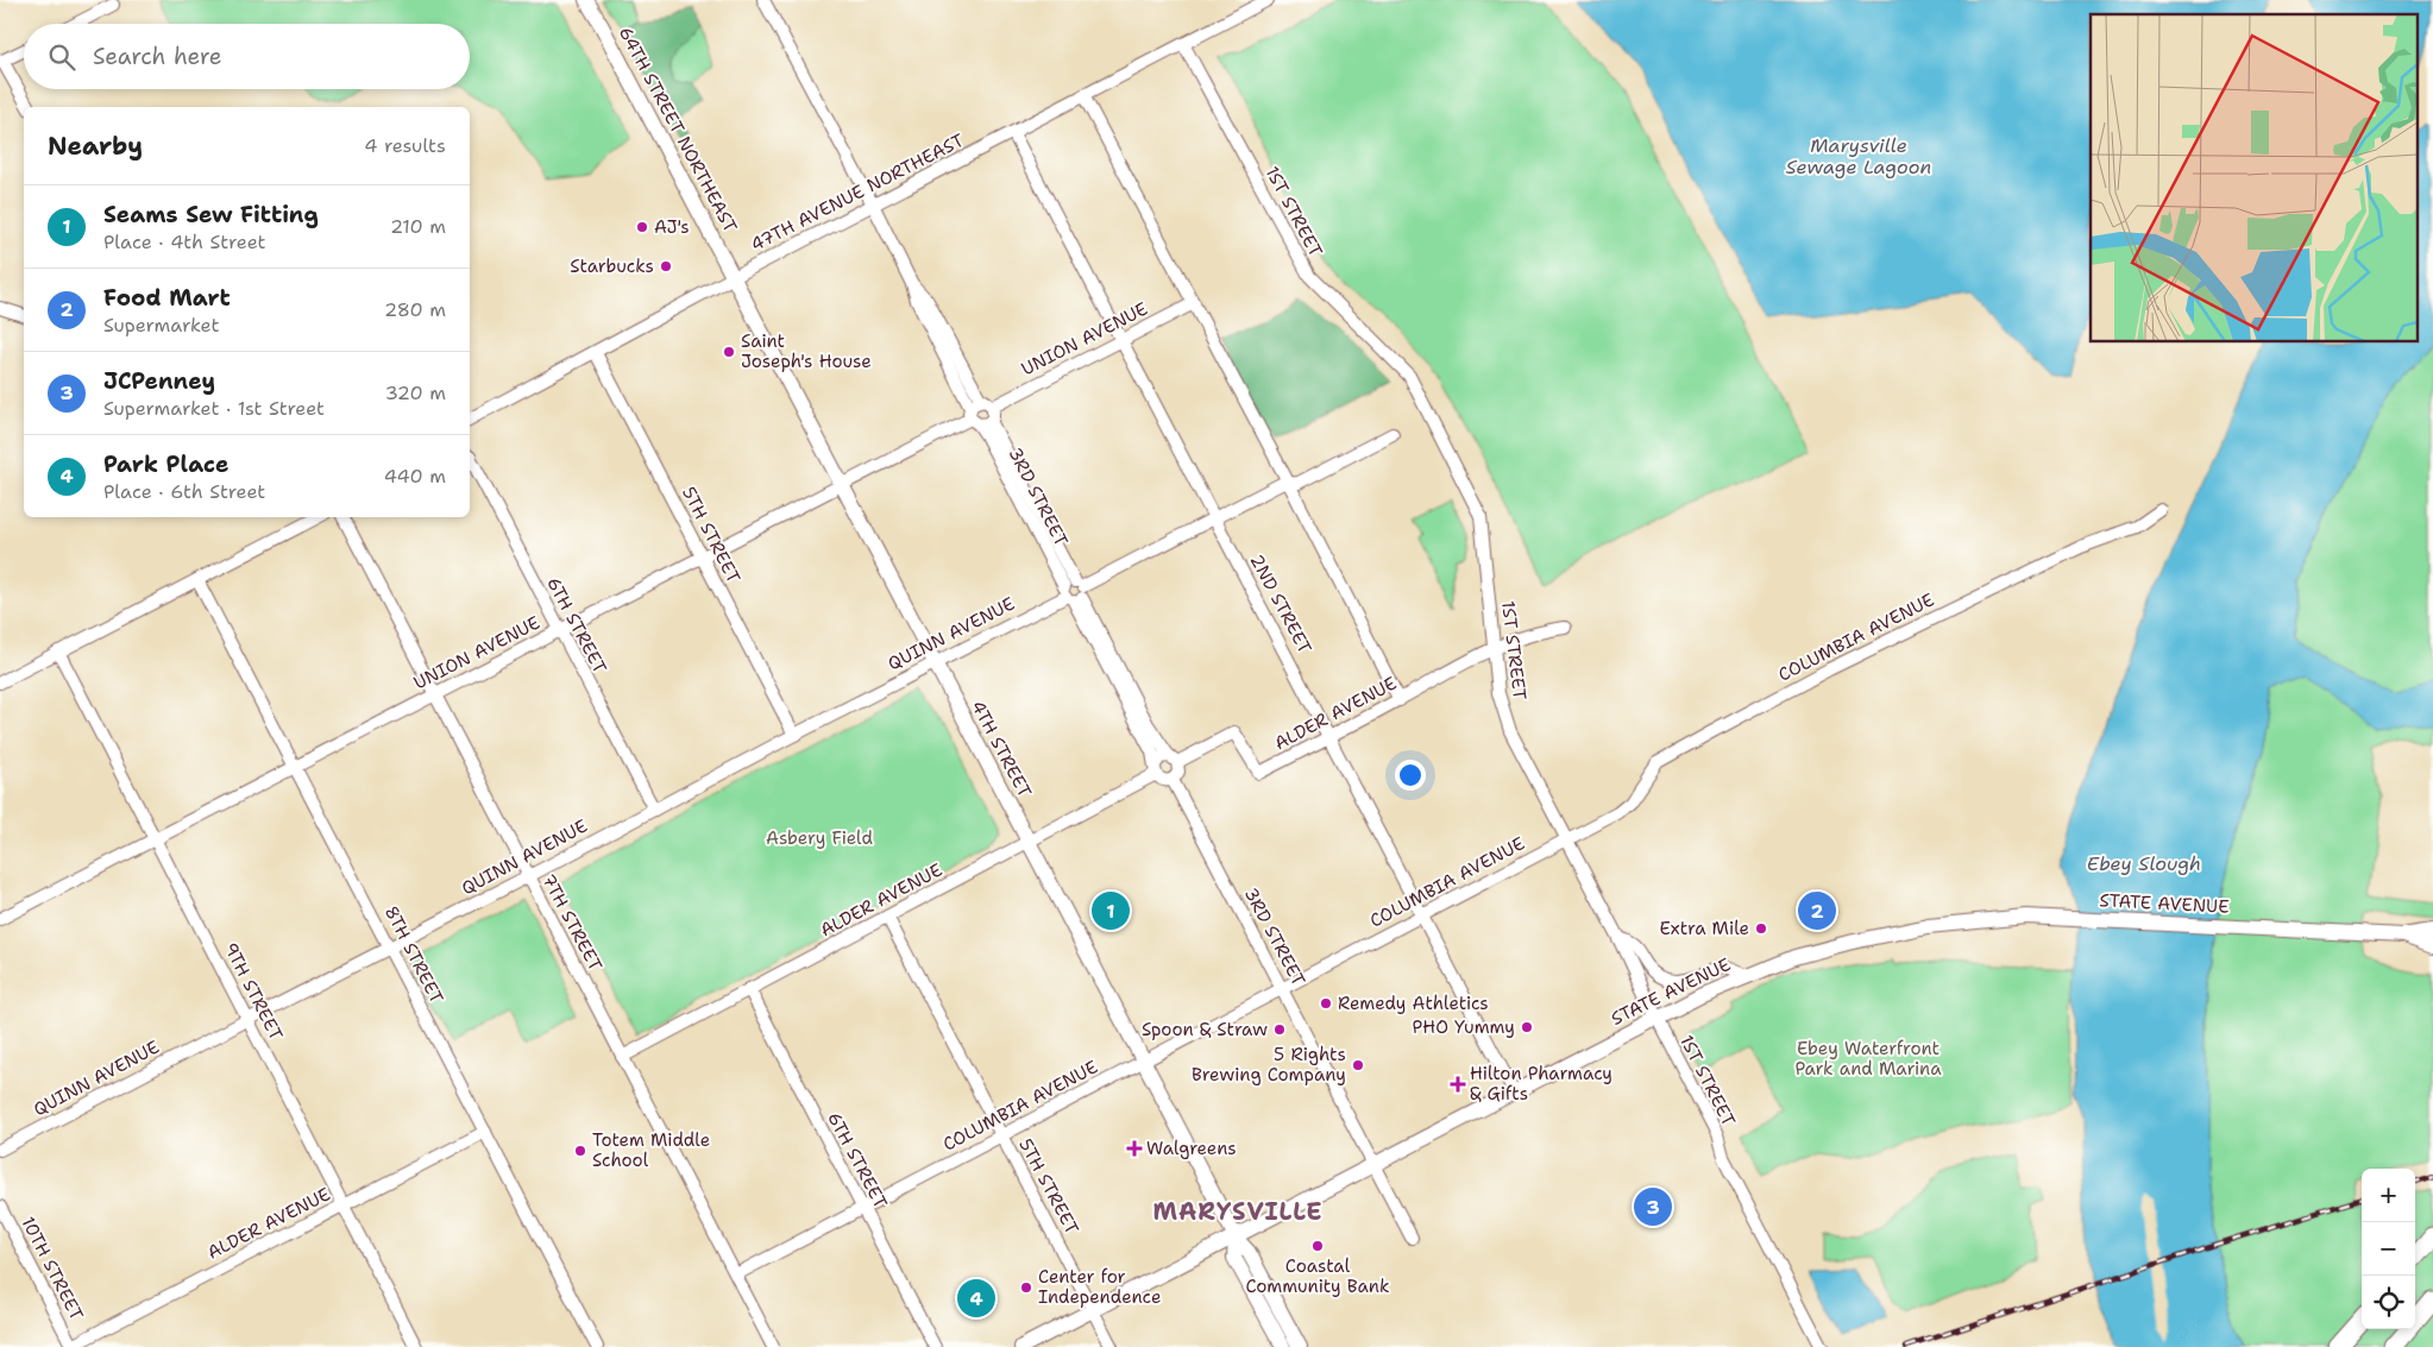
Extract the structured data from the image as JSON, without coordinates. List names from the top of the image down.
{
  "streets": {
    "main road": ["64TH STREET NORTHEAST", "4TH STREET", "STATE AVENUE"],
    "street": [
      "47TH AVENUE NORTHEAST",
      "1ST STREET",
      "UNION AVENUE",
      "3RD STREET",
      "5TH STREET",
      "2ND STREET",
      "6TH STREET",
      "QUINN AVENUE",
      "COLUMBIA AVENUE",
      "ALDER AVENUE",
      "7TH STREET",
      "8TH STREET",
      "9TH STREET",
      "10TH STREET"
    ]
  },
  "crossings": [
    ["64TH STREET NORTHEAST", "47TH AVENUE NORTHEAST"],
    ["64TH STREET NORTHEAST", "4TH STREET"],
    ["47TH AVENUE NORTHEAST", "1ST STREET"],
    ["47TH AVENUE NORTHEAST", "3RD STREET"],
    ["47TH AVENUE NORTHEAST", "5TH STREET"],
    ["47TH AVENUE NORTHEAST", "2ND STREET"],
    ["47TH AVENUE NORTHEAST", "4TH STREET"],
    ["1ST STREET", "COLUMBIA AVENUE"],
    ["1ST STREET", "ALDER AVENUE"],
    ["1ST STREET", "STATE AVENUE"],
    ["UNION AVENUE", "3RD STREET"],
    ["UNION AVENUE", "5TH STREET"],
    ["UNION AVENUE", "2ND STREET"],
    ["UNION AVENUE", "6TH STREET"],
    ["UNION AVENUE", "4TH STREET"],
    ["UNION AVENUE", "7TH STREET"],
    ["UNION AVENUE", "8TH STREET"],
    ["UNION AVENUE", "9TH STREET"],
    ["3RD STREET", "QUINN AVENUE"],
    ["3RD STREET", "COLUMBIA AVENUE"],
    ["3RD STREET", "ALDER AVENUE"],
    ["3RD STREET", "STATE AVENUE"],
    ["5TH STREET", "QUINN AVENUE"],
    ["5TH STREET", "COLUMBIA AVENUE"],
    ["5TH STREET", "ALDER AVENUE"],
    ["5TH STREET", "STATE AVENUE"],
    ["2ND STREET", "QUINN AVENUE"],
    ["2ND STREET", "COLUMBIA AVENUE"],
    ["2ND STREET", "ALDER AVENUE"],
    ["2ND STREET", "STATE AVENUE"],
    ["6TH STREET", "QUINN AVENUE"],
    ["6TH STREET", "COLUMBIA AVENUE"],
    ["6TH STREET", "ALDER AVENUE"],
    ["QUINN AVENUE", "4TH STREET"],
    ["QUINN AVENUE", "7TH STREET"],
    ["QUINN AVENUE", "8TH STREET"],
    ["QUINN AVENUE", "9TH STREET"],
    ["COLUMBIA AVENUE", "4TH STREET"],
    ["COLUMBIA AVENUE", "7TH STREET"],
    ["ALDER AVENUE", "4TH STREET"],
    ["ALDER AVENUE", "7TH STREET"],
    ["ALDER AVENUE", "8TH STREET"],
    ["ALDER AVENUE", "9TH STREET"],
    ["ALDER AVENUE", "10TH STREET"],
    ["4TH STREET", "STATE AVENUE"]
  ],
  "districts": ["MARYSVILLE"],
  "water": ["Marysville Sewage Lagoon", "Ebey Slough"],
  "parks": ["Asbery Field", "Ebey Waterfront Park and Marina"],
  "places": {
    "other": [
      "AJ's",
      "Starbucks",
      "Saint Joseph's House",
      "Extra Mile",
      "Remedy Athletics",
      "PHO Yummy",
      "Spoon & Straw",
      "5 Rights Brewing Company",
      "Totem Middle School",
      "Coastal Community Bank",
      "Center for Independence"
    ],
    "health": ["Hilton Pharmacy & Gifts", "Walgreens"]
  },
  "page": {
    "search": "Search here",
    "heading": ["Nearby", "4 results"],
    "list": [
      {
        "mark": "1",
        "name": "Seams Sew Fitting",
        "note": "Place · 4th Street",
        "value": "210 m"
      },
      {
        "mark": "2",
        "name": "Food Mart",
        "note": "Supermarket",
        "value": "280 m"
      },
      {
        "mark": "3",
        "name": "JCPenney",
        "note": "Supermarket · 1st Street",
        "value": "320 m"
      },
      {
        "mark": "4",
        "name": "Park Place",
        "note": "Place · 6th Street",
        "value": "440 m"
      }
    ],
    "pins": [
      "1",
      "2",
      "3",
      "4"
    ],
    "map_buttons": ["+", "−"]
  }
}
